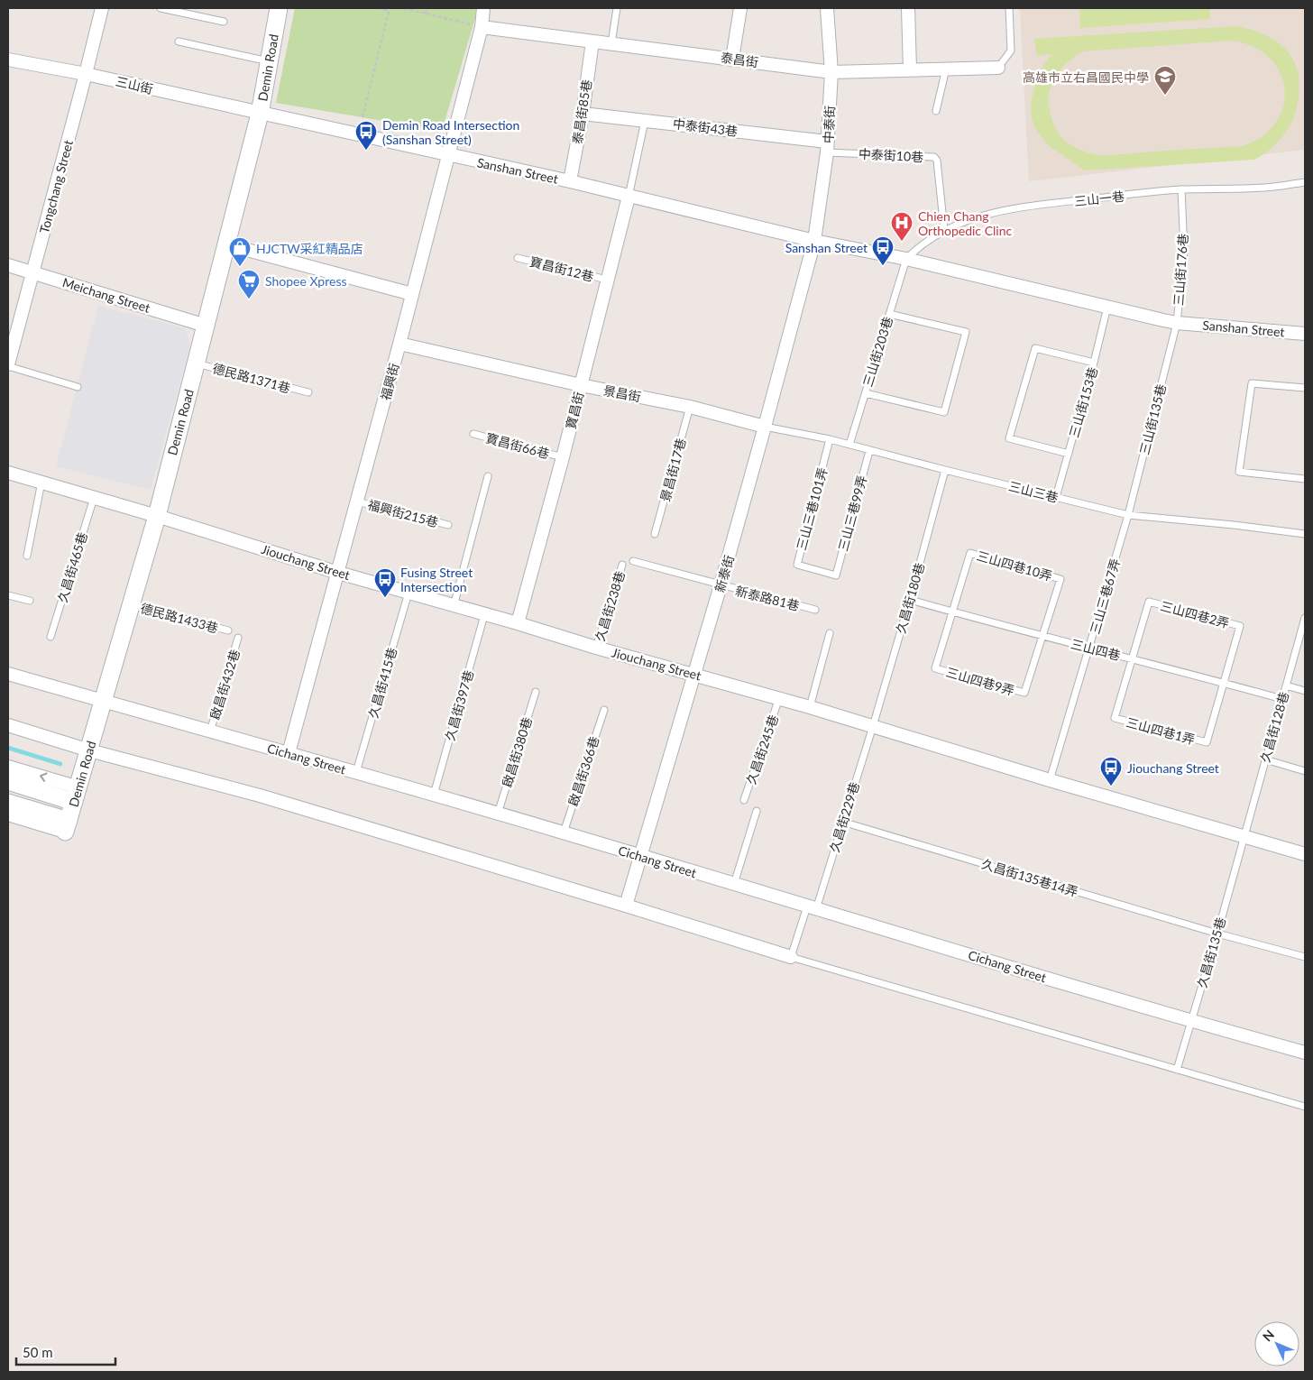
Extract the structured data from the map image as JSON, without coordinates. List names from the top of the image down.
{
  "streets": {
    "street": [
      "泰昌街",
      "Demin Road",
      "三山街",
      "泰昌街85巷",
      "中泰街",
      "中泰街43巷",
      "Sanshan Street",
      "Tongchang Street",
      "Meichang Street",
      "福興街",
      "景昌街",
      "寶昌街",
      "Jiouchang Street",
      "新泰街",
      "Cichang Street"
    ],
    "lane": [
      "中泰街10巷",
      "三山一巷",
      "寶昌街12巷",
      "三山街176巷",
      "三山街203巷",
      "德民路1371巷",
      "三山街153巷",
      "三山街135巷",
      "寶昌街66巷",
      "景昌街17巷",
      "三山三巷",
      "三山三巷101弄",
      "福興街215巷",
      "三山三巷99弄",
      "三山四巷10弄",
      "久昌街465巷",
      "三山三巷67弄",
      "新泰路81巷",
      "久昌街180巷",
      "久昌街238巷",
      "三山四巷2弄",
      "德民路1433巷",
      "三山四巷",
      "三山四巷9弄",
      "久昌街415巷",
      "啟昌街432巷",
      "久昌街397巷",
      "久昌街128巷",
      "三山四巷1弄",
      "久昌街245巷",
      "啟昌街380巷",
      "啟昌街366巷",
      "久昌街229巷",
      "久昌街135巷14弄",
      "久昌街135巷"
    ]
  },
  "crossings": [
    ["泰昌街", "泰昌街85巷"],
    ["泰昌街", "中泰街"],
    ["泰昌街", "福興街"],
    ["Demin Road", "三山街"],
    ["Demin Road", "Sanshan Street"],
    ["Demin Road", "Meichang Street"],
    ["Demin Road", "德民路1371巷"],
    ["Demin Road", "Jiouchang Street"],
    ["Demin Road", "德民路1433巷"],
    ["Demin Road", "Cichang Street"],
    ["三山街", "Sanshan Street"],
    ["三山街", "Tongchang Street"],
    ["泰昌街85巷", "中泰街43巷"],
    ["泰昌街85巷", "Sanshan Street"],
    ["中泰街", "中泰街43巷"],
    ["中泰街", "中泰街10巷"],
    ["中泰街", "Sanshan Street"],
    ["中泰街", "新泰街"],
    ["中泰街43巷", "中泰街10巷"],
    ["中泰街10巷", "三山一巷"],
    ["Sanshan Street", "三山一巷"],
    ["Sanshan Street", "三山街176巷"],
    ["Sanshan Street", "三山街203巷"],
    ["Sanshan Street", "福興街"],
    ["Sanshan Street", "三山街153巷"],
    ["Sanshan Street", "寶昌街"],
    ["Sanshan Street", "三山街135巷"],
    ["Sanshan Street", "新泰街"],
    ["Tongchang Street", "Meichang Street"],
    ["三山一巷", "三山街176巷"],
    ["三山一巷", "三山街203巷"],
    ["寶昌街12巷", "寶昌街"],
    ["三山街176巷", "三山街135巷"],
    ["三山街203巷", "三山三巷"],
    ["福興街", "景昌街"],
    ["福興街", "福興街215巷"],
    ["福興街", "Jiouchang Street"],
    ["福興街", "Cichang Street"],
    ["景昌街", "寶昌街"],
    ["景昌街", "景昌街17巷"],
    ["景昌街", "三山三巷"],
    ["景昌街", "新泰街"],
    ["三山街153巷", "三山三巷"],
    ["寶昌街", "寶昌街66巷"],
    ["寶昌街", "Jiouchang Street"],
    ["三山街135巷", "三山三巷"],
    ["三山街135巷", "三山三巷67弄"],
    ["三山三巷", "三山三巷101弄"],
    ["三山三巷", "三山三巷99弄"],
    ["三山三巷", "新泰街"],
    ["三山三巷", "三山三巷67弄"],
    ["三山三巷", "久昌街180巷"],
    ["三山三巷101弄", "三山三巷99弄"],
    ["Jiouchang Street", "久昌街465巷"],
    ["Jiouchang Street", "新泰街"],
    ["Jiouchang Street", "三山三巷67弄"],
    ["Jiouchang Street", "久昌街180巷"],
    ["Jiouchang Street", "久昌街238巷"],
    ["Jiouchang Street", "久昌街415巷"],
    ["Jiouchang Street", "久昌街397巷"],
    ["Jiouchang Street", "久昌街128巷"],
    ["Jiouchang Street", "久昌街245巷"],
    ["Jiouchang Street", "久昌街229巷"],
    ["Jiouchang Street", "久昌街135巷"],
    ["三山四巷10弄", "三山四巷"],
    ["三山四巷10弄", "三山四巷9弄"],
    ["新泰街", "新泰路81巷"],
    ["新泰街", "Cichang Street"],
    ["三山三巷67弄", "三山四巷"],
    ["久昌街180巷", "三山四巷"],
    ["久昌街180巷", "久昌街229巷"],
    ["三山四巷2弄", "三山四巷"],
    ["三山四巷2弄", "三山四巷1弄"],
    ["三山四巷", "三山四巷9弄"],
    ["三山四巷", "久昌街128巷"],
    ["三山四巷", "三山四巷1弄"],
    ["久昌街415巷", "Cichang Street"],
    ["啟昌街432巷", "Cichang Street"],
    ["久昌街397巷", "Cichang Street"],
    ["久昌街128巷", "久昌街135巷"],
    ["啟昌街380巷", "Cichang Street"],
    ["Cichang Street", "啟昌街366巷"],
    ["Cichang Street", "久昌街229巷"],
    ["Cichang Street", "久昌街135巷"],
    ["久昌街229巷", "久昌街135巷14弄"],
    ["久昌街135巷14弄", "久昌街135巷"]
  ],
  "places": {
    "school or university": ["高雄市立右昌國民中學"],
    "bus stop": [
      "Demin Road Intersection (Sanshan Street)",
      "Sanshan Street",
      "Fusing Street Intersection",
      "Jiouchang Street"
    ],
    "hospital": ["Chien Chang Orthopedic Clinc"],
    "shop": ["HJCTW采紅精品店"],
    "supermarket": ["Shopee Xpress"]
  },
  "scale_bar": "50 m",
  "north": "top left"
}
